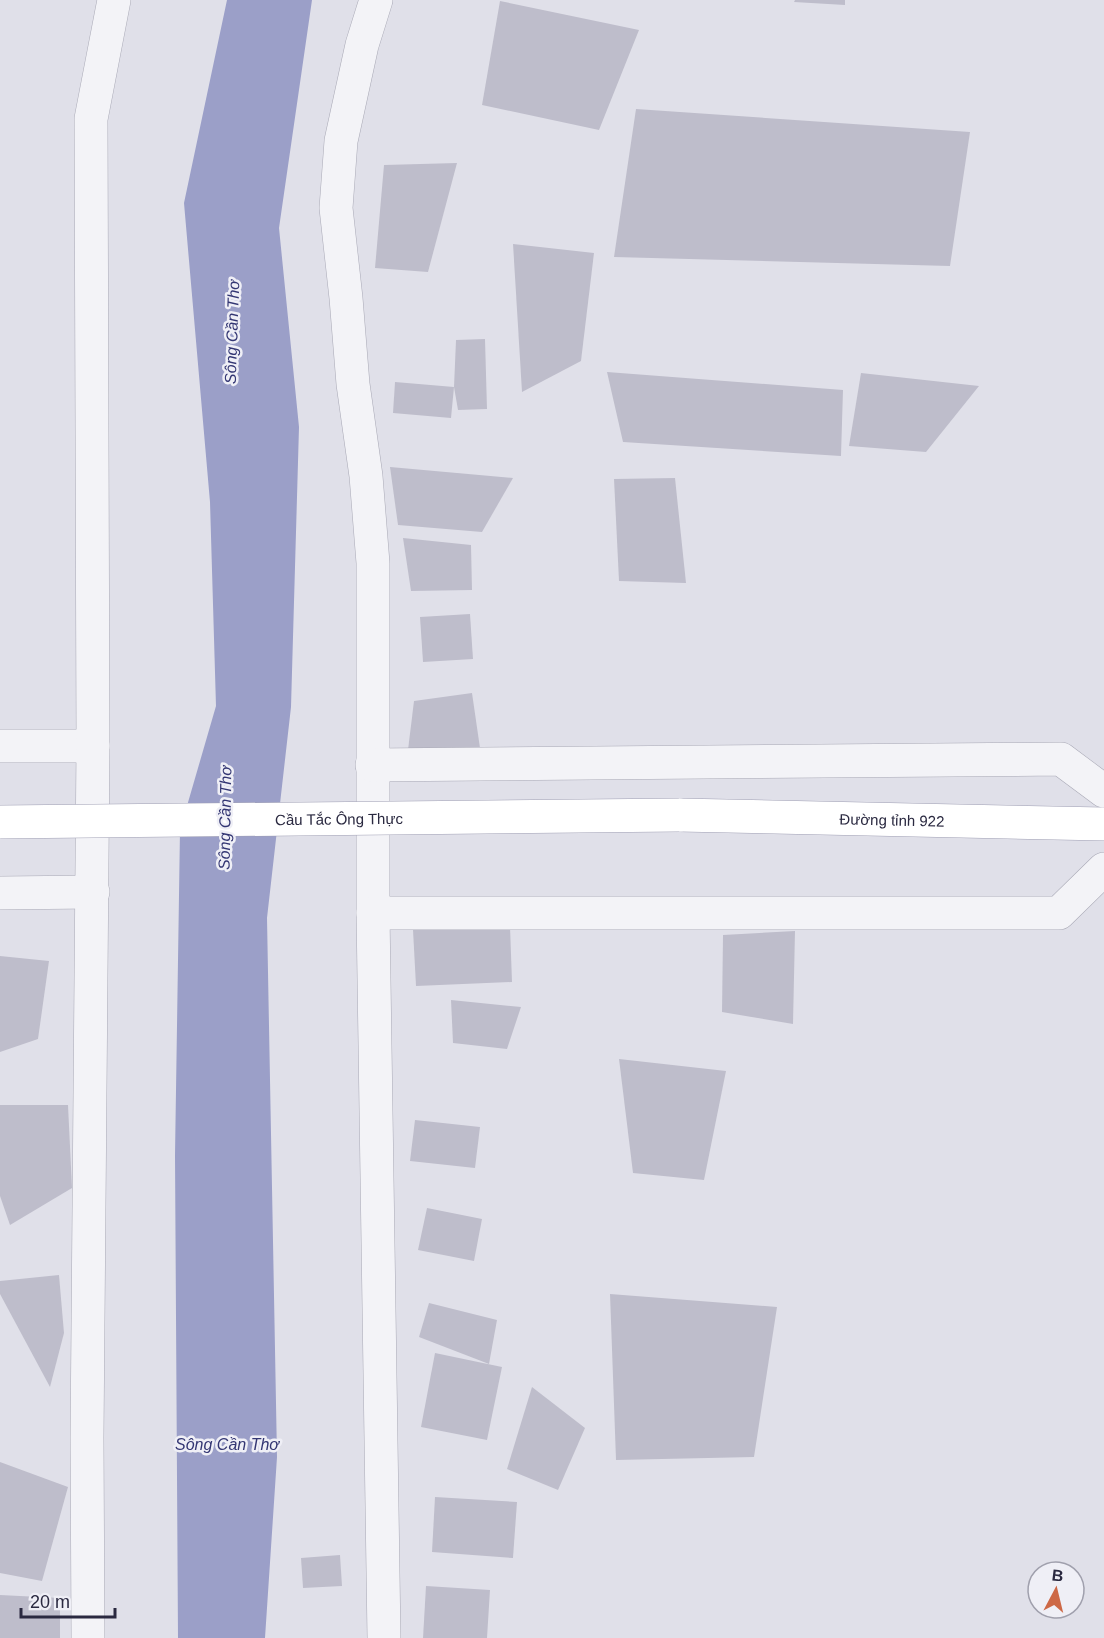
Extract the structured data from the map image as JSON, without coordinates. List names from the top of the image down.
{
  "streets": {
    "main road": ["Cầu Tắc Ông Thực", "Đường tỉnh 922"]
  },
  "crossings": [
    ["Cầu Tắc Ông Thực", "Đường tỉnh 922"]
  ],
  "water": ["Sông Cần Thơ"],
  "scale_bar": "20 m",
  "north": "top"
}
